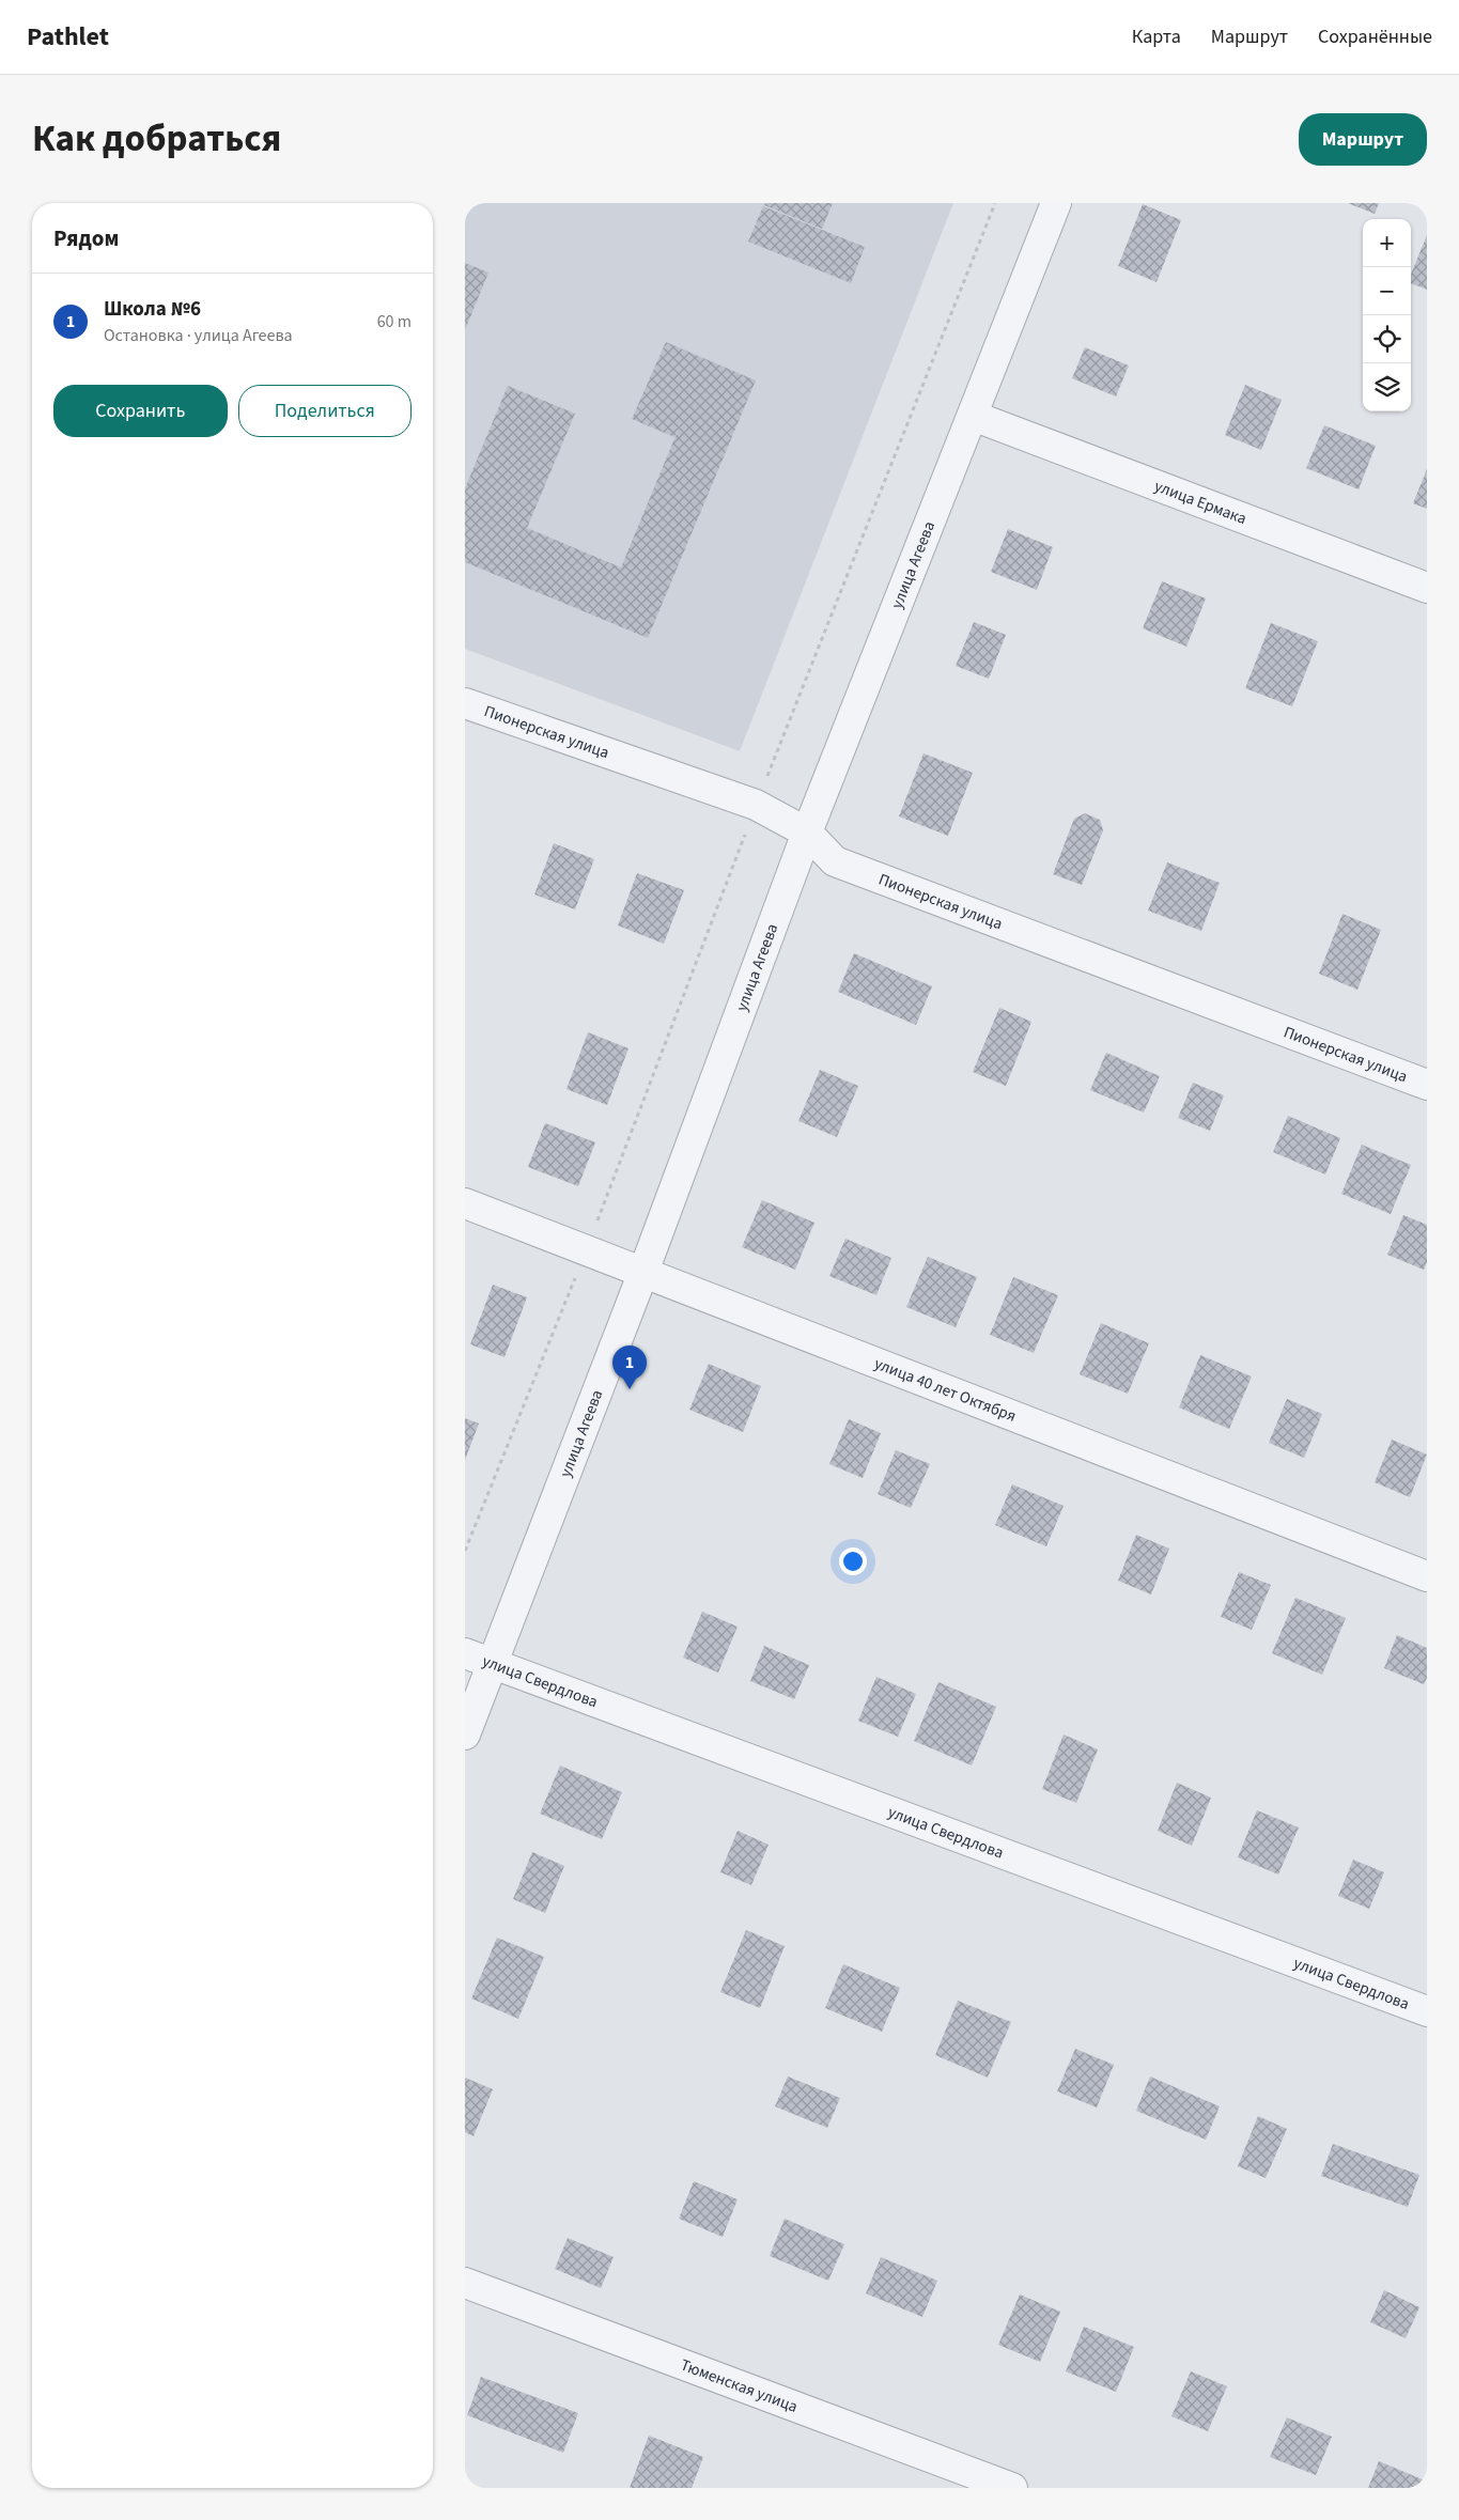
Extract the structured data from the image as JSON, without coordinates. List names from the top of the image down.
{
  "streets": {
    "street": [
      "улица Ермака",
      "улица Агеева",
      "Пионерская улица",
      "улица 40 лет Октября",
      "улица Свердлова",
      "Тюменская улица"
    ]
  },
  "crossings": [
    ["улица Ермака", "улица Агеева"],
    ["улица Агеева", "Пионерская улица"],
    ["улица Агеева", "улица 40 лет Октября"],
    ["улица Агеева", "улица Свердлова"]
  ],
  "page": {
    "header": "Pathlet",
    "nav": ["Карта", "Маршрут", "Сохранённые"],
    "title": "Как добраться",
    "buttons": [
      "Маршрут",
      ["Сохранить", "Поделиться"]
    ],
    "heading": "Рядом",
    "map_buttons": ["+", "−"],
    "list": [
      {
        "mark": "1",
        "name": "Школа №6",
        "note": "Остановка · улица Агеева",
        "value": "60 m"
      }
    ],
    "pins": "1"
  }
}
